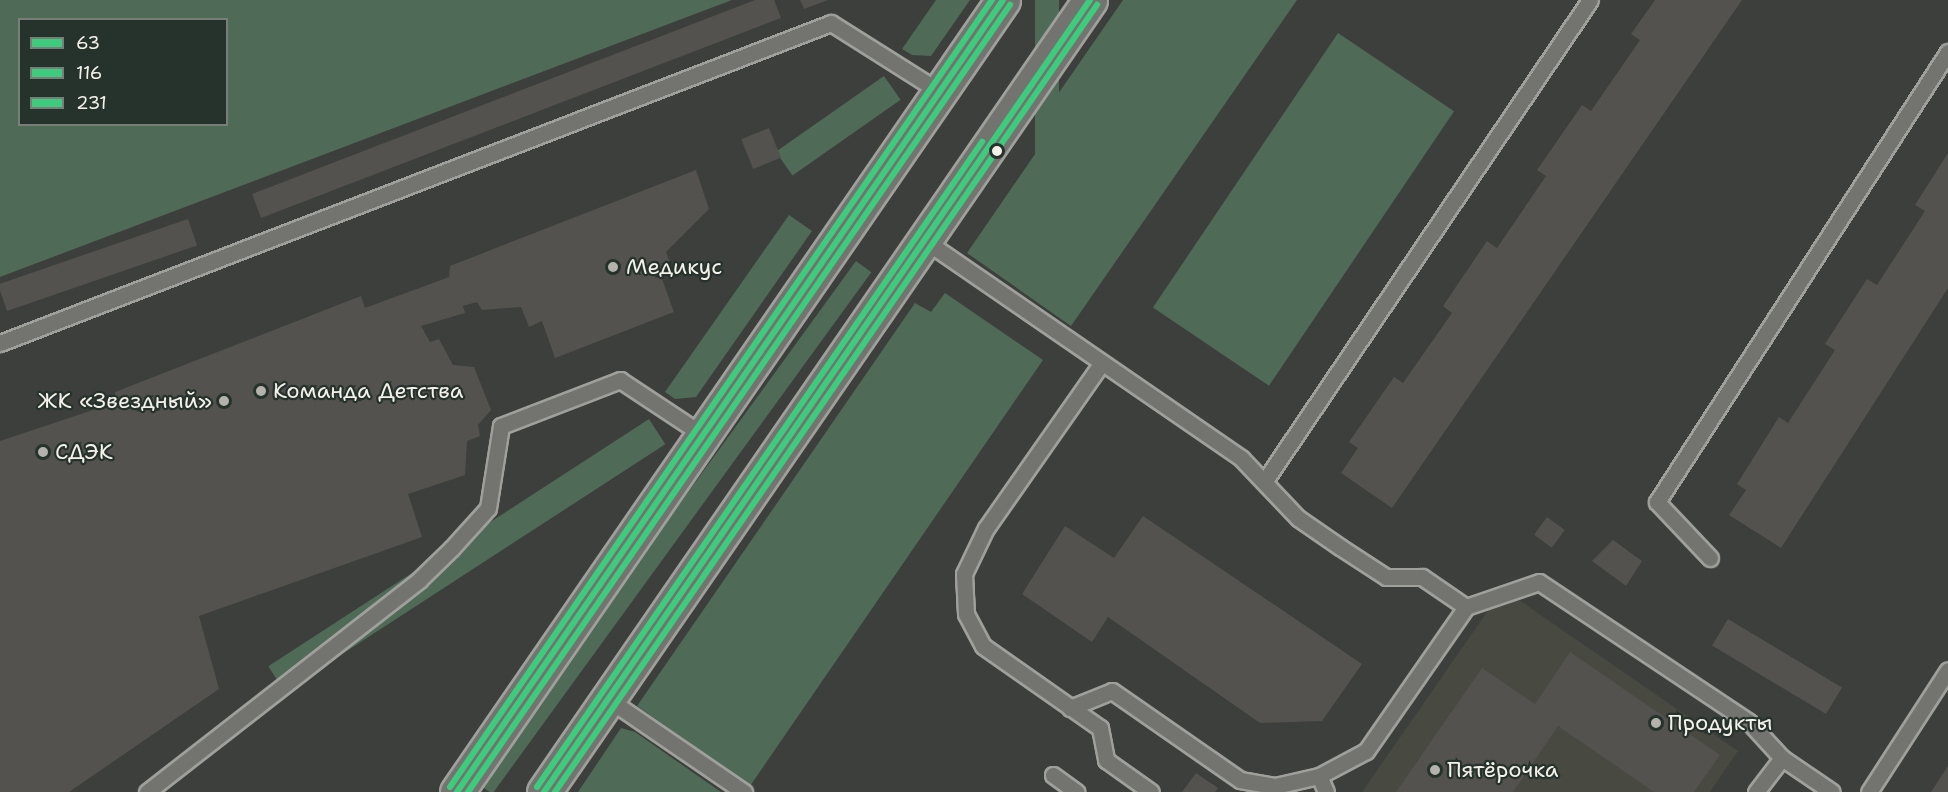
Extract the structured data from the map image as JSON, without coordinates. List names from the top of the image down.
{
  "places": [
    "Медикус",
    "Команда Детства",
    "ЖК «Звездный»",
    "СДЭК",
    "Продукты",
    "Пятёрочка"
  ],
  "lines": ["transit line 63", "transit line 231", "transit line 116"],
  "legend": ["63", "116", "231"]
}
